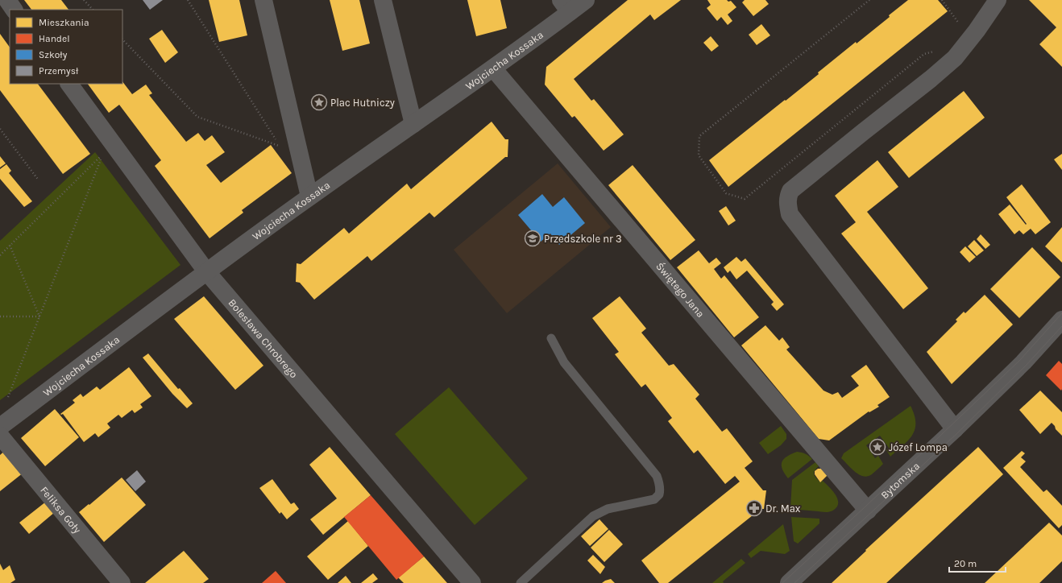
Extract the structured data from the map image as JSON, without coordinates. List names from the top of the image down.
{
  "streets": {
    "street": [
      "Wojciecha Kossaka",
      "Świętego Jana",
      "Bolesława Chrobrego",
      "Bytomska",
      "Feliksa Goły"
    ]
  },
  "crossings": [
    ["Wojciecha Kossaka", "Świętego Jana"],
    ["Wojciecha Kossaka", "Bolesława Chrobrego"],
    ["Świętego Jana", "Bytomska"]
  ],
  "places": {
    "place": ["Plac Hutniczy", "Józef Lompa"],
    "school or university": ["Przedszkole nr 3"],
    "pharmacy": ["Dr. Max"]
  },
  "legend": [
    "Mieszkania",
    "Handel",
    "Szkoły",
    "Przemysł"
  ],
  "scale_bar": "20 m"
}
